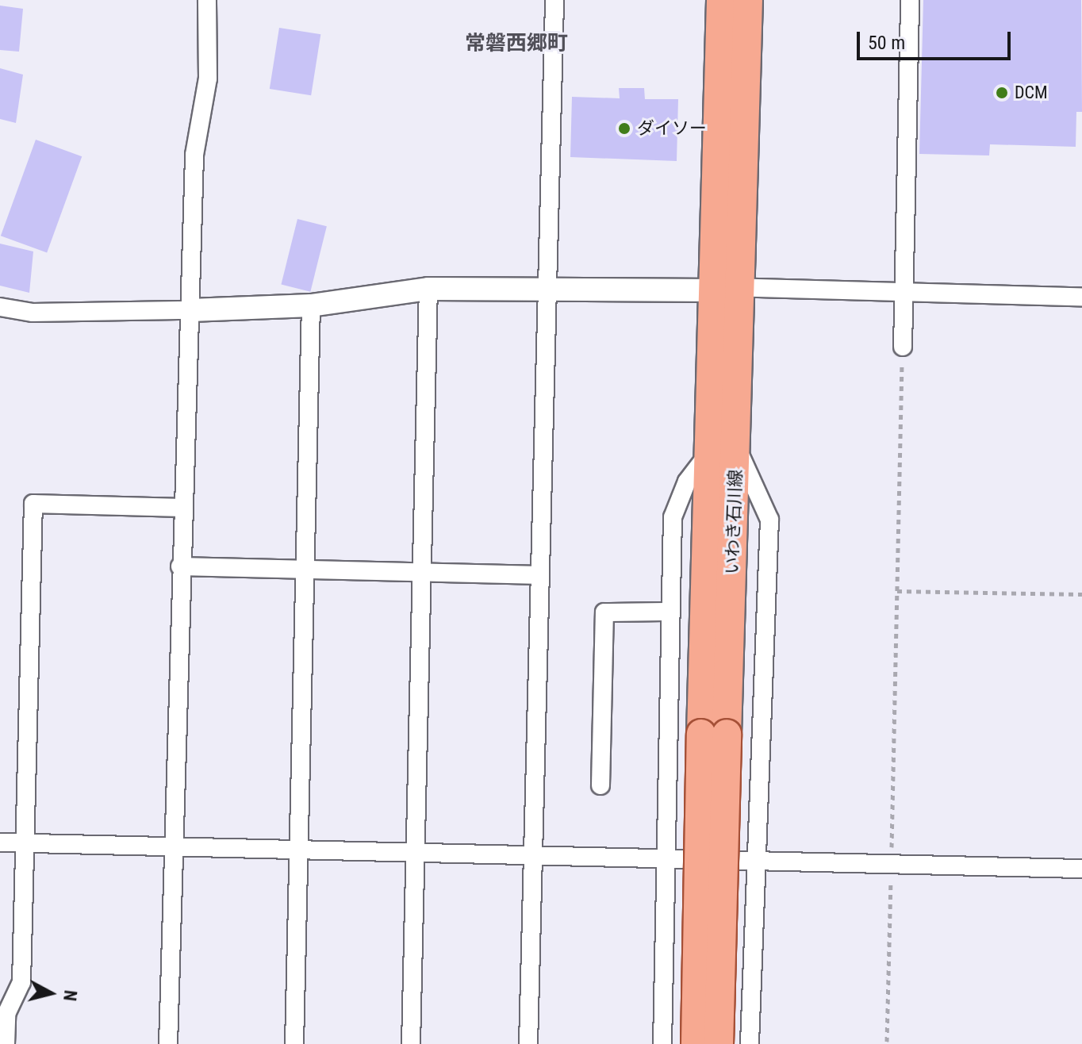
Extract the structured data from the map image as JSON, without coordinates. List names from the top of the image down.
{
  "streets": {
    "main road": ["いわき石川線"]
  },
  "districts": ["常磐西郷町"],
  "places": ["DCM", "ダイソー"],
  "scale_bar": "50 m",
  "north": "right"
}
